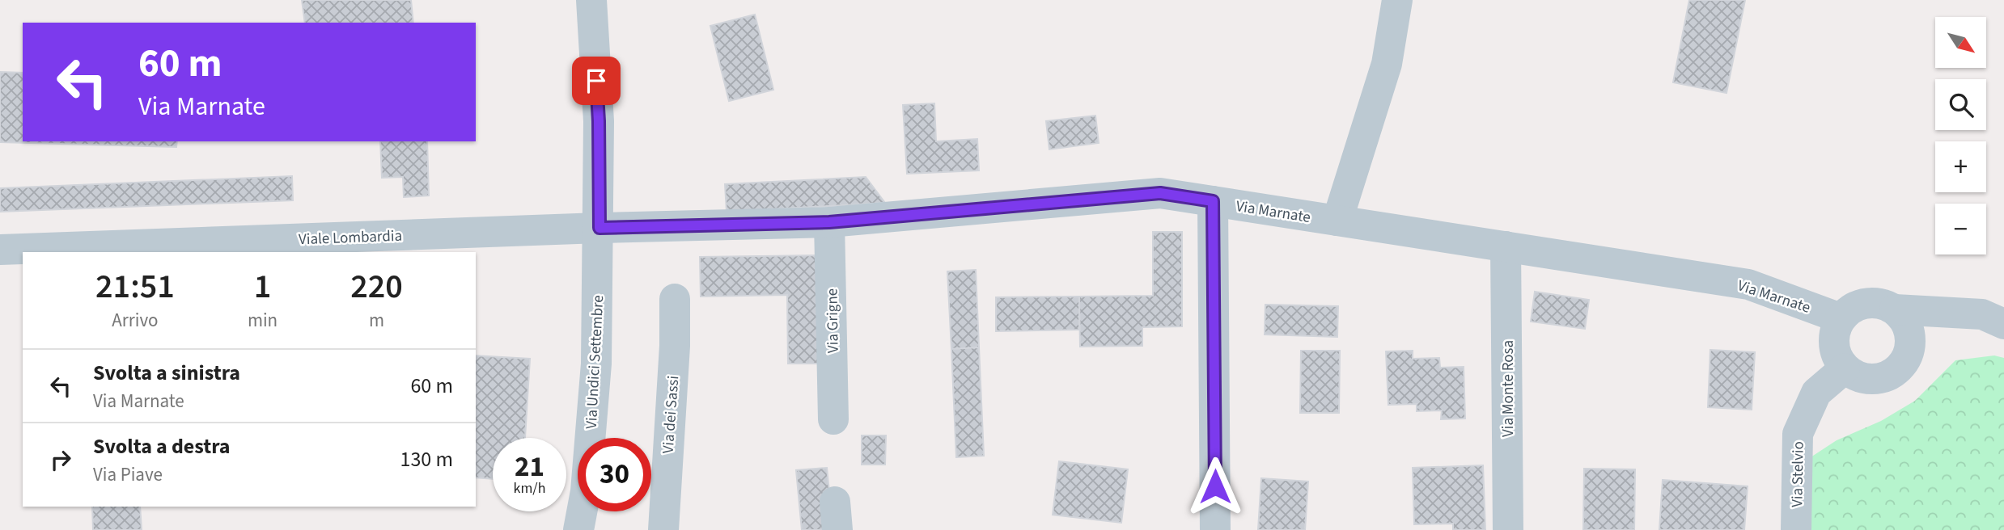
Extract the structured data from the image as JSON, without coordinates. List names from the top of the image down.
{
  "streets": {
    "street": [
      "Via Marnate",
      "Viale Lombardia",
      "Via Grigne",
      "Via Undici Settembre",
      "Via Monte Rosa",
      "Via dei Sassi",
      "Via Stelvio"
    ]
  },
  "crossings": [
    ["Via Marnate", "Viale Lombardia"],
    ["Via Marnate", "Via Grigne"],
    ["Via Marnate", "Via Undici Settembre"],
    ["Via Marnate", "Via Monte Rosa"],
    ["Via Marnate", "Via Stelvio"],
    ["Viale Lombardia", "Via Undici Settembre"]
  ],
  "north": "bottom right",
  "page": {
    "map_buttons": ["+", "−"],
    "turn": ["60 m", "Via Marnate"],
    "eta": [
      "21:51",
      "Arrivo",
      "1",
      "min",
      "220",
      "m"
    ],
    "list": [
      {
        "name": "Svolta a sinistra",
        "note": "Via Marnate",
        "value": "60 m"
      },
      {
        "name": "Svolta a destra",
        "note": "Via Piave",
        "value": "130 m"
      }
    ],
    "speed": "21 km/h",
    "limit": "30"
  }
}
